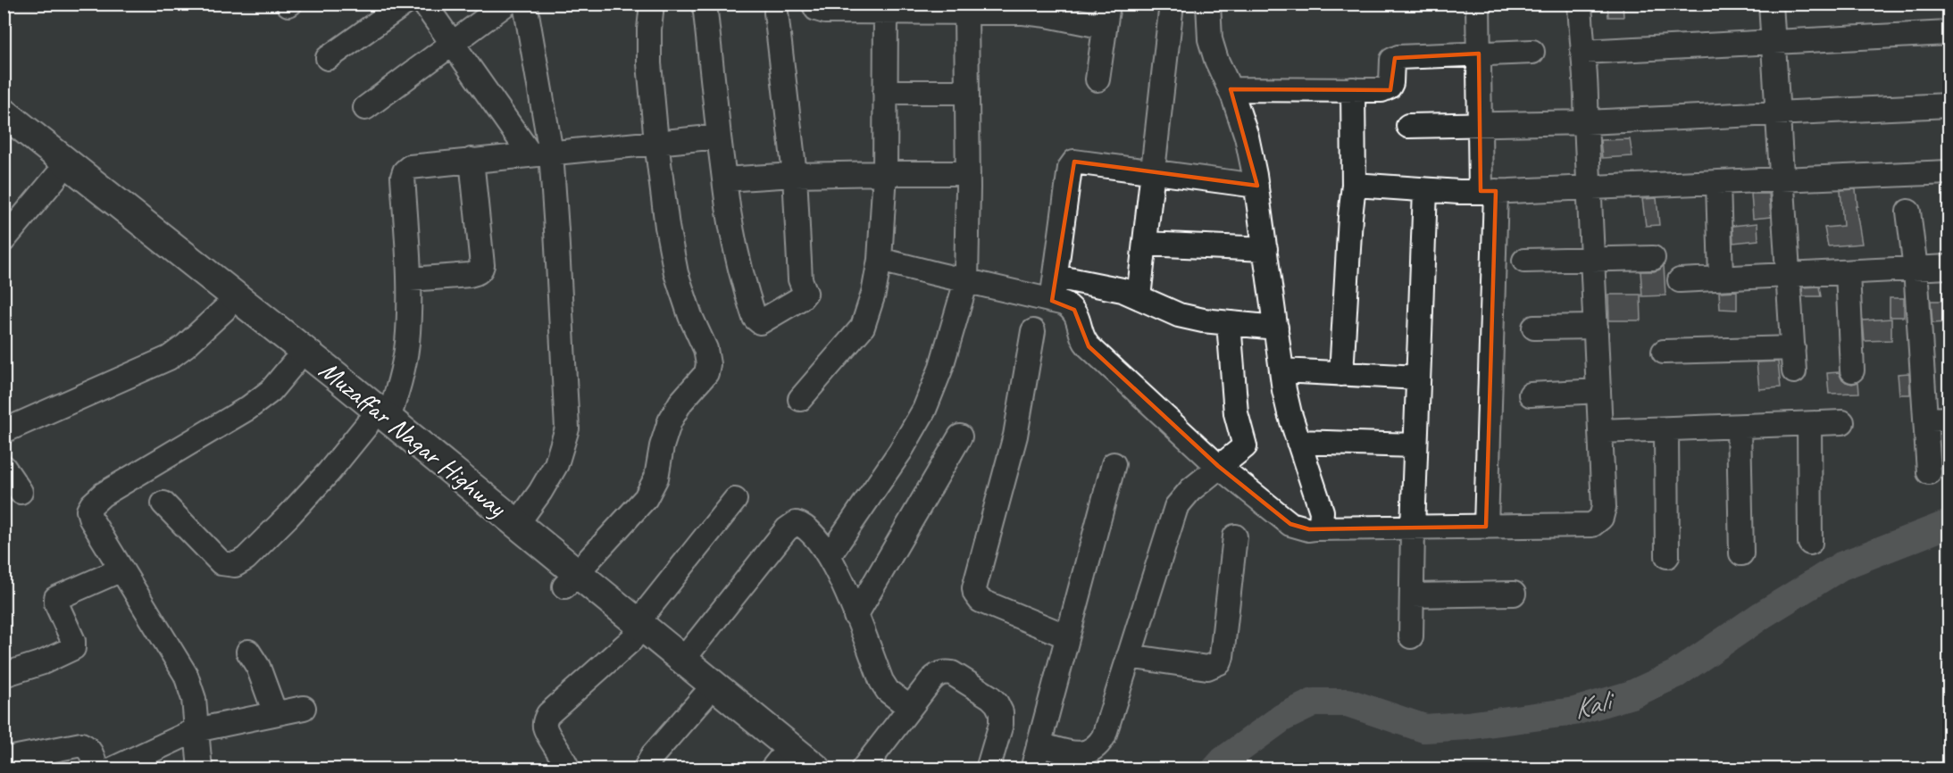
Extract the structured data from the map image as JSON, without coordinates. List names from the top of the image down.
{
  "streets": {
    "main road": ["Muzaffar Nagar Highway"]
  },
  "water": ["Kali"]
}
